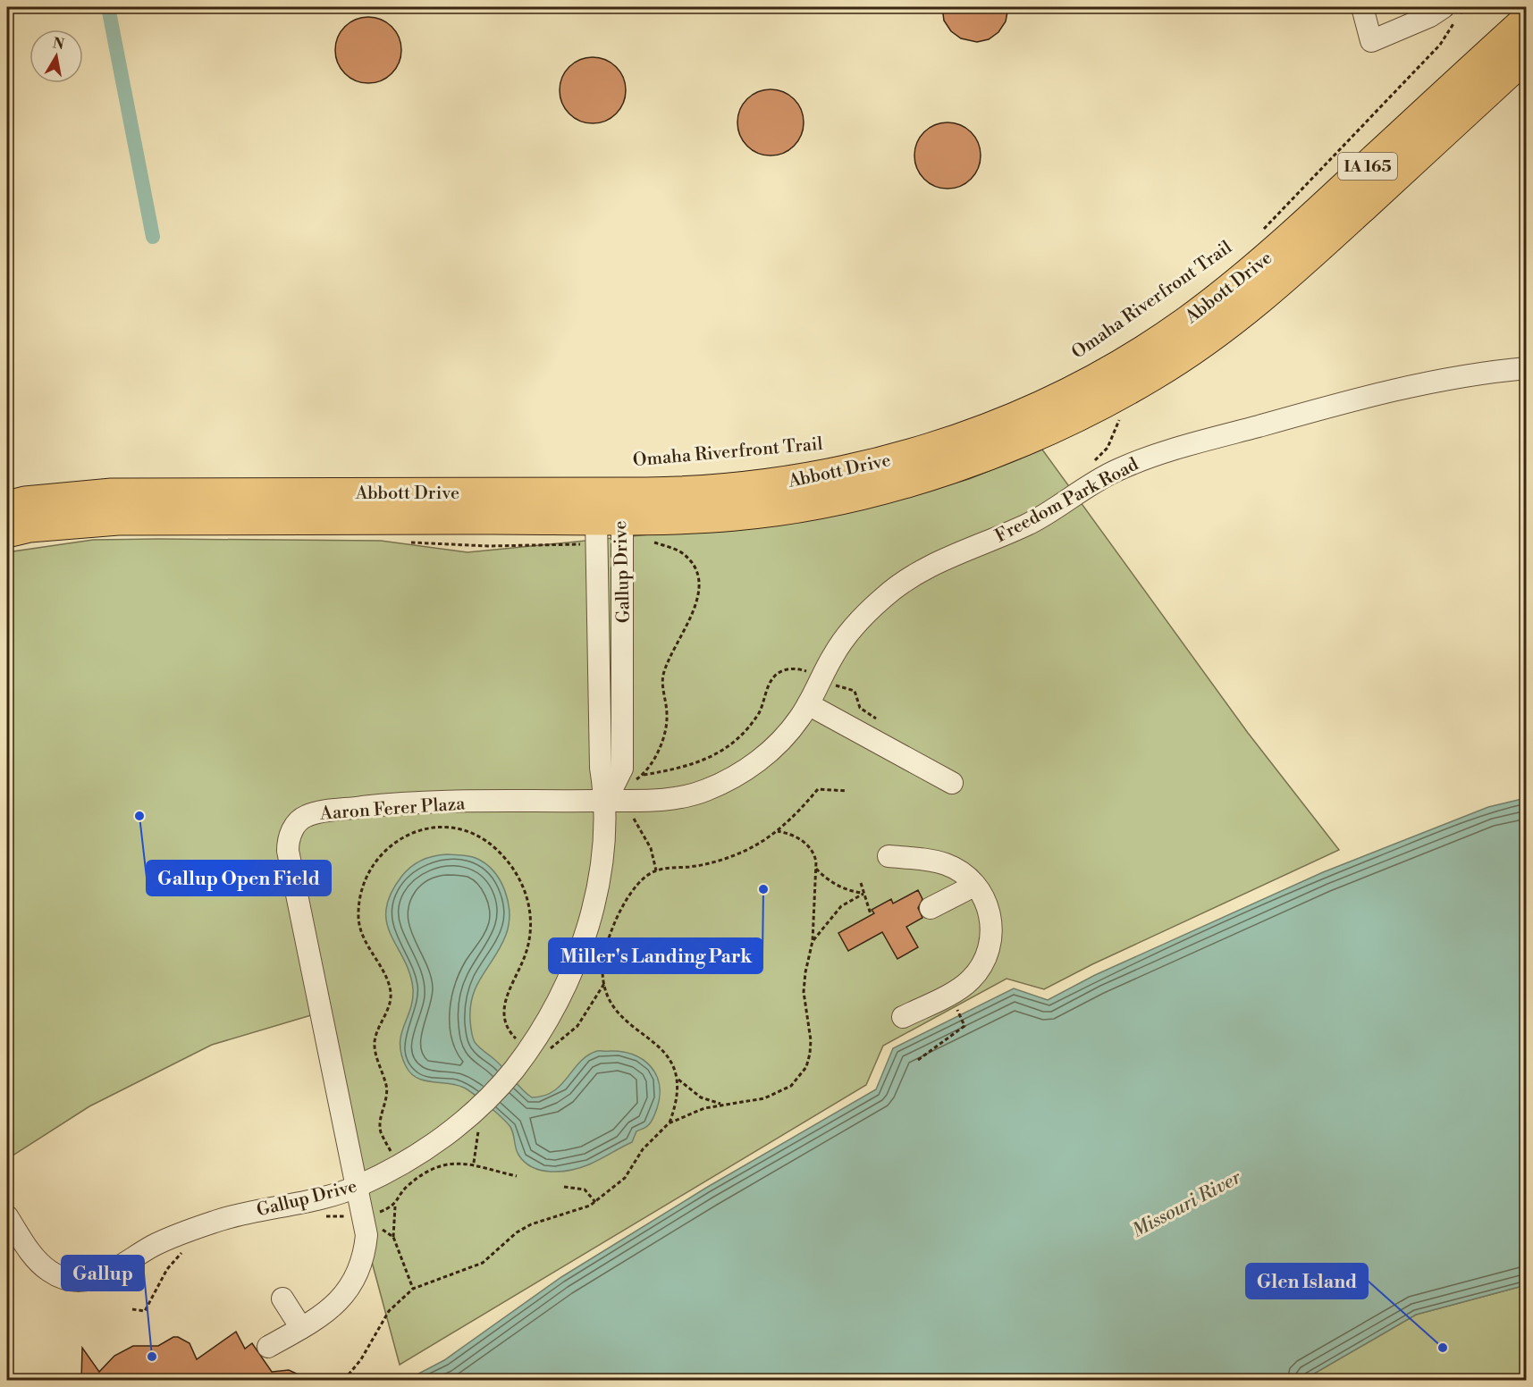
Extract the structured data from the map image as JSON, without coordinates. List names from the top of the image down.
{
  "streets": {
    "highway": ["IA 165", "Abbott Drive"],
    "street": ["Freedom Park Road", "Gallup Drive", "Aaron Ferer Plaza"]
  },
  "crossings": [
    ["Abbott Drive", "Gallup Drive"],
    ["Freedom Park Road", "Gallup Drive"],
    ["Freedom Park Road", "Aaron Ferer Plaza"],
    ["Gallup Drive", "Aaron Ferer Plaza"]
  ],
  "water": ["Missouri River"],
  "places": [
    "Gallup Open Field",
    "Miller's Landing Park",
    "Glen Island",
    "Gallup"
  ],
  "north": "top"
}
